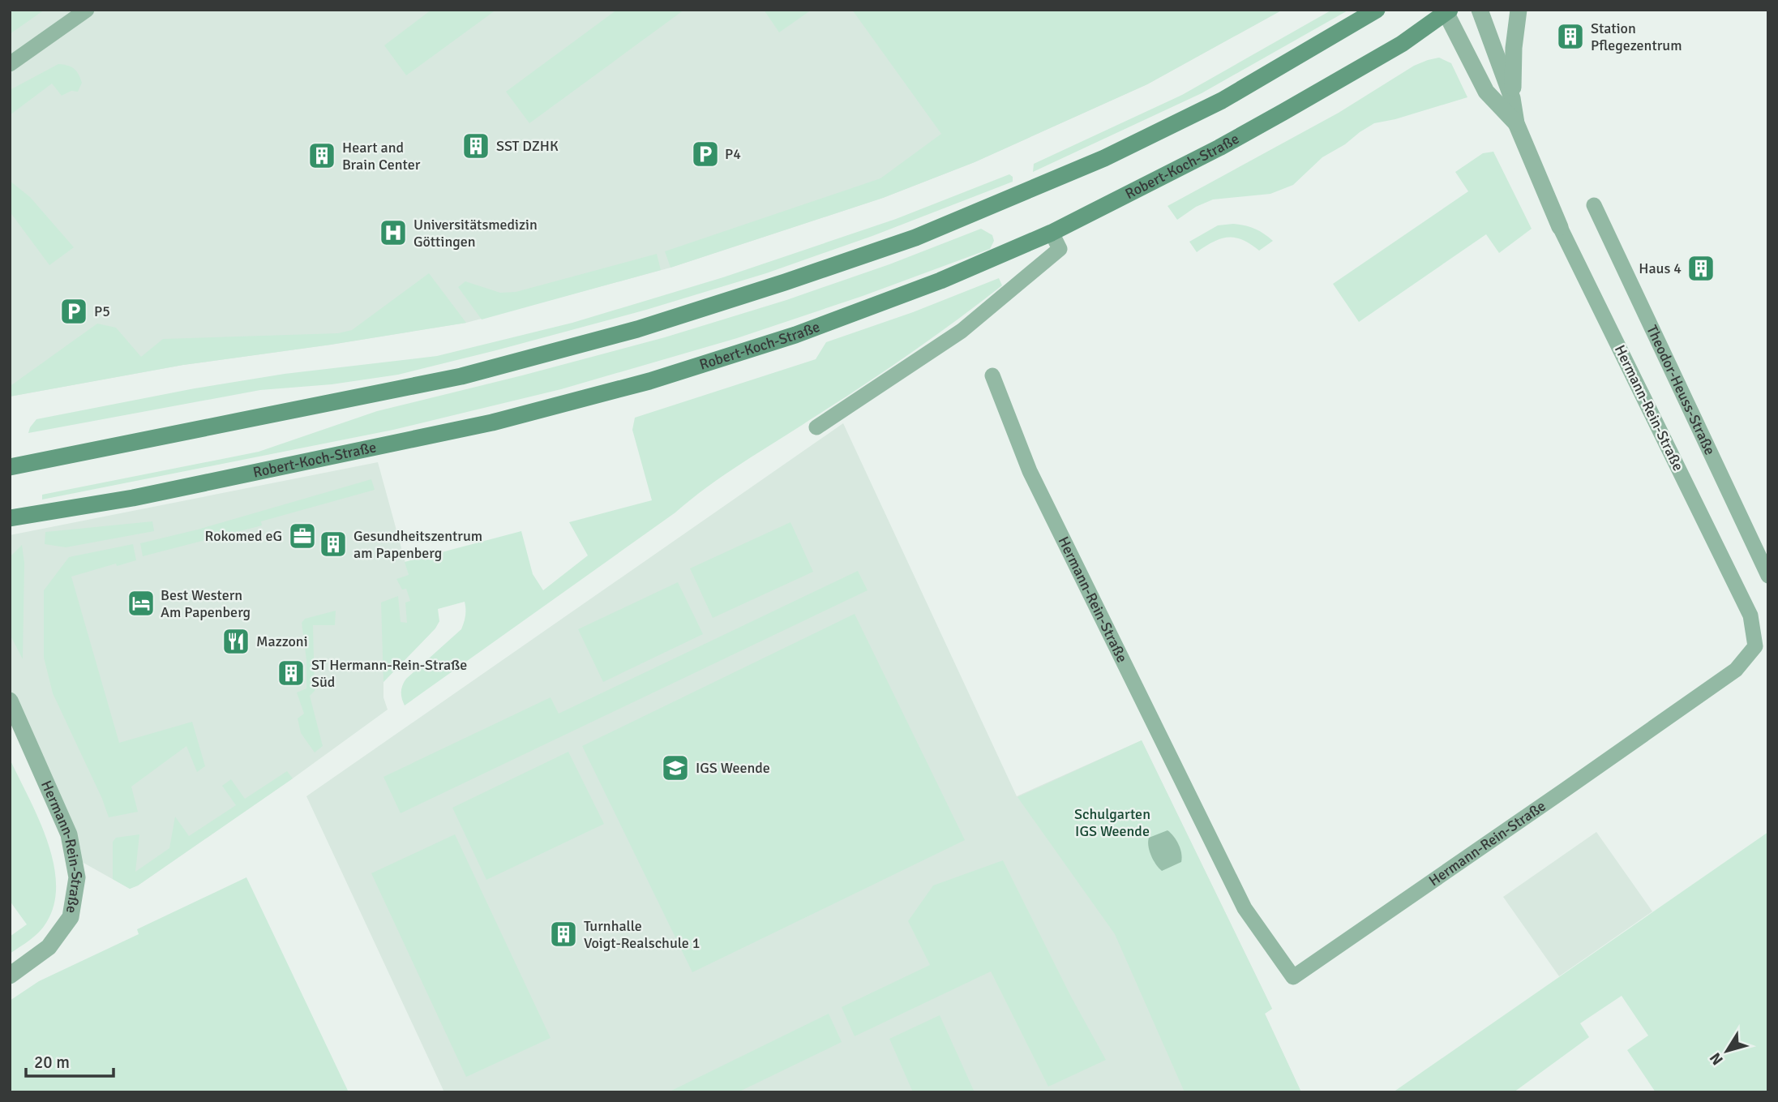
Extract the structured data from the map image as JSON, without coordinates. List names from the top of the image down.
{
  "streets": {
    "street": ["Robert-Koch-Straße", "Hermann-Rein-Straße"],
    "lane": ["Theodor-Heuss-Straße"]
  },
  "crossings": [
    ["Robert-Koch-Straße", "Hermann-Rein-Straße"]
  ],
  "parks": ["Schulgarten IGS Weende"],
  "places": {
    "building": [
      "Station Pflegezentrum",
      "SST DZHK",
      "Heart and Brain Center",
      "Haus 4",
      "Gesundheitszentrum am Papenberg",
      "ST Hermann-Rein-Straße Süd",
      "Turnhalle Voigt-Realschule 1"
    ],
    "parking": ["P4", "P5"],
    "hospital": ["Universitätsmedizin Göttingen"],
    "office": ["Rokomed eG"],
    "hotel": ["Best Western Am Papenberg"],
    "restaurant": ["Mazzoni"],
    "school or university": ["IGS Weende"]
  },
  "scale_bar": "20 m",
  "north": "bottom left"
}
